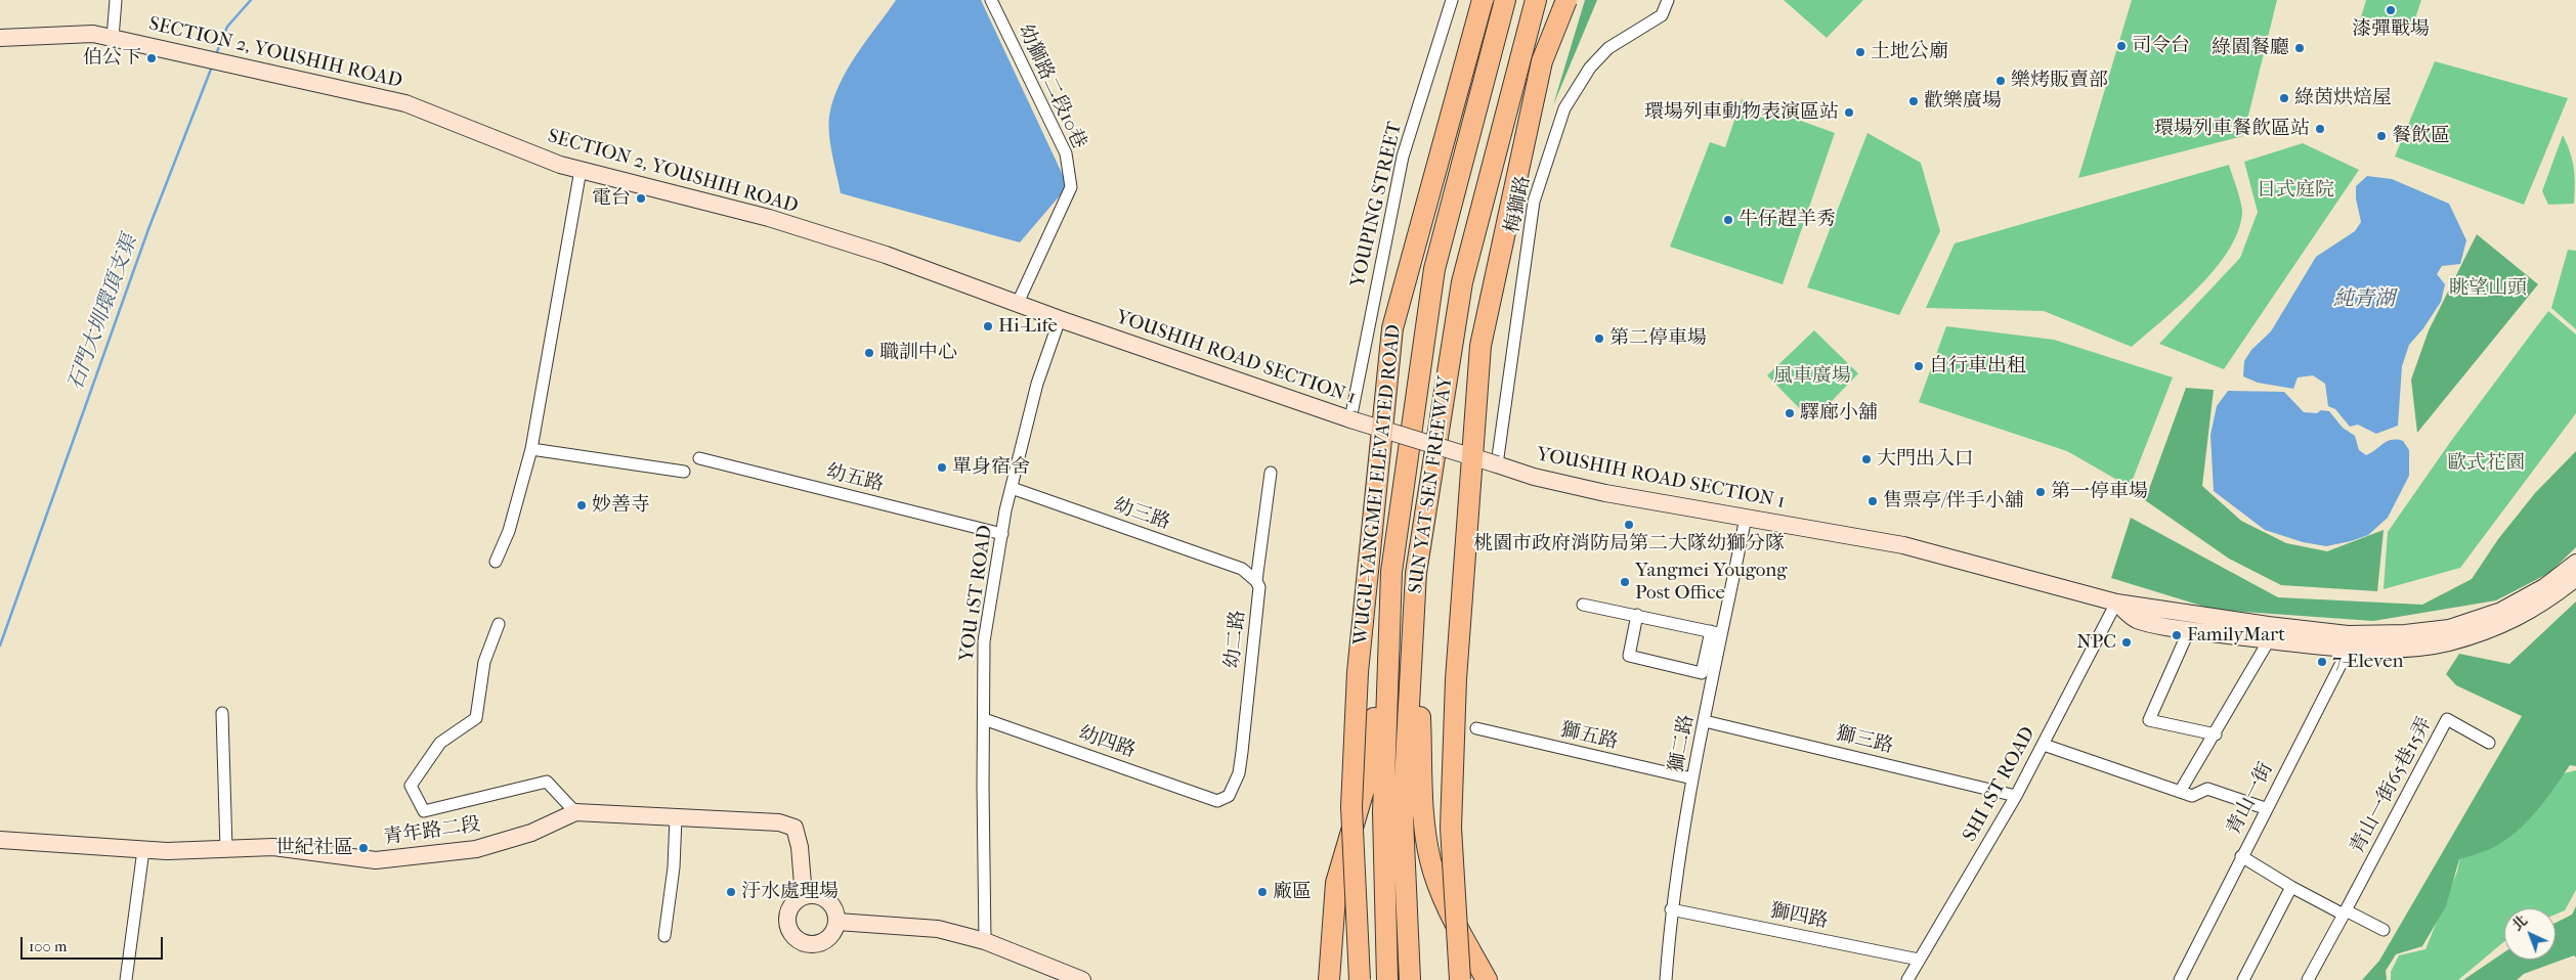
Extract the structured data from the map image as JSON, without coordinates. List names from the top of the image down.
{
  "streets": {
    "highway": ["WUGU-YANGMEI ELEVATED ROAD", "SUN YAT-SEN FREEWAY"],
    "street": [
      "SECTION 2, YOUSHIH ROAD",
      "幼獅路二段10巷",
      "YOUPING STREET",
      "梅獅路",
      "YOUSHIH ROAD SECTION 1",
      "幼五路",
      "幼三路",
      "YOU 1ST ROAD",
      "幼二路",
      "獅五路",
      "獅三路",
      "幼四路",
      "獅二路",
      "SHI 1ST ROAD",
      "青山一街65巷15弄",
      "青山一街",
      "青年路二段",
      "獅四路"
    ]
  },
  "crossings": [
    ["SECTION 2, YOUSHIH ROAD", "幼獅路二段10巷"],
    ["SECTION 2, YOUSHIH ROAD", "YOUSHIH ROAD SECTION 1"],
    ["SECTION 2, YOUSHIH ROAD", "YOU 1ST ROAD"],
    ["YOUPING STREET", "YOUSHIH ROAD SECTION 1"],
    ["梅獅路", "YOUSHIH ROAD SECTION 1"],
    ["YOUSHIH ROAD SECTION 1", "YOU 1ST ROAD"],
    ["YOUSHIH ROAD SECTION 1", "獅二路"],
    ["YOUSHIH ROAD SECTION 1", "SHI 1ST ROAD"],
    ["YOUSHIH ROAD SECTION 1", "青山一街"],
    ["幼五路", "YOU 1ST ROAD"],
    ["幼三路", "YOU 1ST ROAD"],
    ["幼三路", "幼二路"],
    ["YOU 1ST ROAD", "幼四路"],
    ["幼二路", "幼四路"],
    ["獅五路", "獅二路"],
    ["獅三路", "獅二路"],
    ["獅三路", "SHI 1ST ROAD"],
    ["獅二路", "獅四路"],
    ["SHI 1ST ROAD", "獅四路"]
  ],
  "water": ["純青湖", "石門大圳環頂支渠"],
  "parks": [
    "日式庭院",
    "眺望山頭",
    "風車廣場",
    "歐式花園"
  ],
  "places": [
    "漆彈戰場",
    "司令台",
    "綠園餐廳",
    "土地公廟",
    "伯公下",
    "樂烤販賣部",
    "綠茵烘焙屋",
    "歡樂廣場",
    "環場列車動物表演區站",
    "環場列車餐飲區站",
    "餐飲區",
    "電台",
    "牛仔趕羊秀",
    "Hi-Life",
    "第二停車場",
    "職訓中心",
    "自行車出租",
    "驛廊小舖",
    "大門出入口",
    "單身宿舍",
    "第一停車場",
    "售票亭/伴手小舖",
    "妙善寺",
    "桃園市政府消防局第二大隊幼獅分隊",
    "Yangmei Yougong Post Office",
    "FamilyMart",
    "NPC",
    "7-Eleven",
    "世紀社區",
    "汙水處理場",
    "廠區"
  ],
  "scale_bar": "100 m",
  "north": "top left"
}
